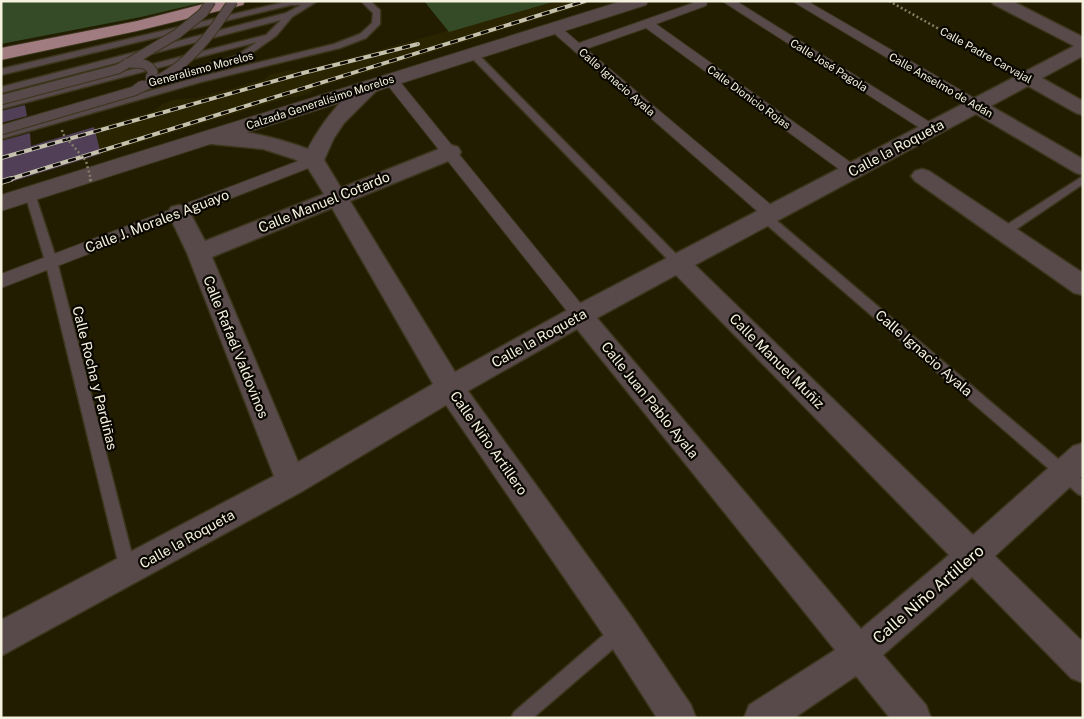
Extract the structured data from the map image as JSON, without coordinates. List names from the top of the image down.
{
  "streets": {
    "street": [
      "Calle Padre Carvajal",
      "Calle José Pagola",
      "Calle Ignacio Ayala",
      "Calle Anselmo de Adán",
      "Calle Dionicio Rojas",
      "Calzada Generalísimo Morelos",
      "Calle la Roqueta",
      "Calle Manuel Cotardo",
      "Calle J. Morales Aguayo",
      "Calle Rafaél Valdovinos",
      "Calle Manuel Muñiz",
      "Calle Juan Pablo Ayala",
      "Calle Niño Artillero"
    ],
    "lane": ["Generalismo Morelos", "Calle Rocha y Pardiñas"]
  },
  "crossings": [
    ["Calle Padre Carvajal", "Calle la Roqueta"],
    ["Calle José Pagola", "Calle la Roqueta"],
    ["Calle Ignacio Ayala", "Calzada Generalísimo Morelos"],
    ["Calle Ignacio Ayala", "Calle la Roqueta"],
    ["Calle Ignacio Ayala", "Calle Niño Artillero"],
    ["Calle Anselmo de Adán", "Calle la Roqueta"],
    ["Calle Dionicio Rojas", "Calle la Roqueta"],
    ["Calzada Generalísimo Morelos", "Calle Manuel Muñiz"],
    ["Calzada Generalísimo Morelos", "Calle Rocha y Pardiñas"],
    ["Calzada Generalísimo Morelos", "Calle Juan Pablo Ayala"],
    ["Calle la Roqueta", "Calle Rafaél Valdovinos"],
    ["Calle la Roqueta", "Calle Manuel Muñiz"],
    ["Calle la Roqueta", "Calle Rocha y Pardiñas"],
    ["Calle la Roqueta", "Calle Juan Pablo Ayala"],
    ["Calle la Roqueta", "Calle Niño Artillero"],
    ["Calle Manuel Cotardo", "Calle Rafaél Valdovinos"],
    ["Calle Manuel Cotardo", "Calle Juan Pablo Ayala"],
    ["Calle Manuel Cotardo", "Calle Niño Artillero"],
    ["Calle J. Morales Aguayo", "Calle Rafaél Valdovinos"],
    ["Calle J. Morales Aguayo", "Calle Rocha y Pardiñas"],
    ["Calle J. Morales Aguayo", "Calle Niño Artillero"],
    ["Calle Manuel Muñiz", "Calle Niño Artillero"],
    ["Calle Juan Pablo Ayala", "Calle Niño Artillero"]
  ]
}
